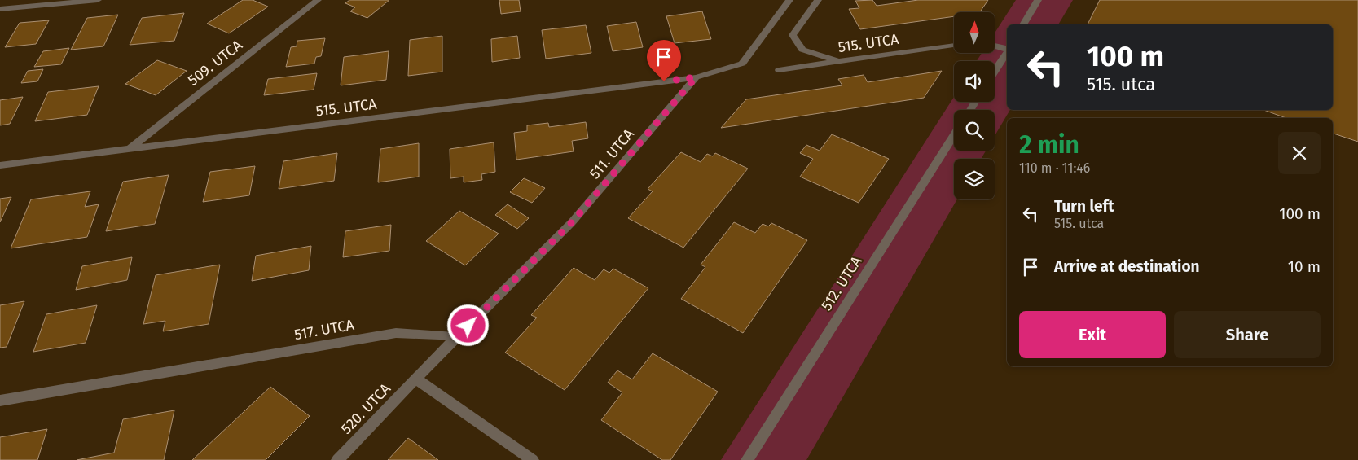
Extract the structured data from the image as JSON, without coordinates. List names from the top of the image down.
{
  "streets": {
    "street": [
      "515. UTCA",
      "509. UTCA",
      "511. UTCA",
      "512. UTCA",
      "517. UTCA",
      "520. UTCA"
    ]
  },
  "crossings": [
    ["515. UTCA", "509. UTCA"],
    ["515. UTCA", "511. UTCA"],
    ["511. UTCA", "517. UTCA"]
  ],
  "north": "top",
  "page": {
    "turn": ["100 m", "515. utca"],
    "heading": ["2 min", "110 m · 11:46"],
    "list": [
      {
        "name": "Turn left",
        "note": "515. utca",
        "value": "100 m"
      },
      {
        "name": "Arrive at destination",
        "value": "10 m"
      }
    ],
    "buttons": ["Exit", "Share"]
  }
}
